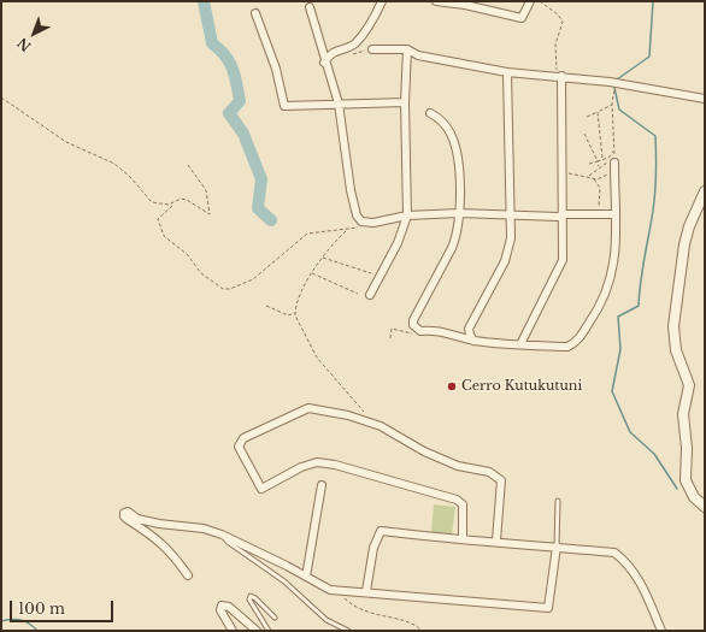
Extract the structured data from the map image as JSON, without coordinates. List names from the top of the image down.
{
  "places": ["Cerro Kutukutuni"],
  "scale_bar": "100 m",
  "north": "bottom left"
}
